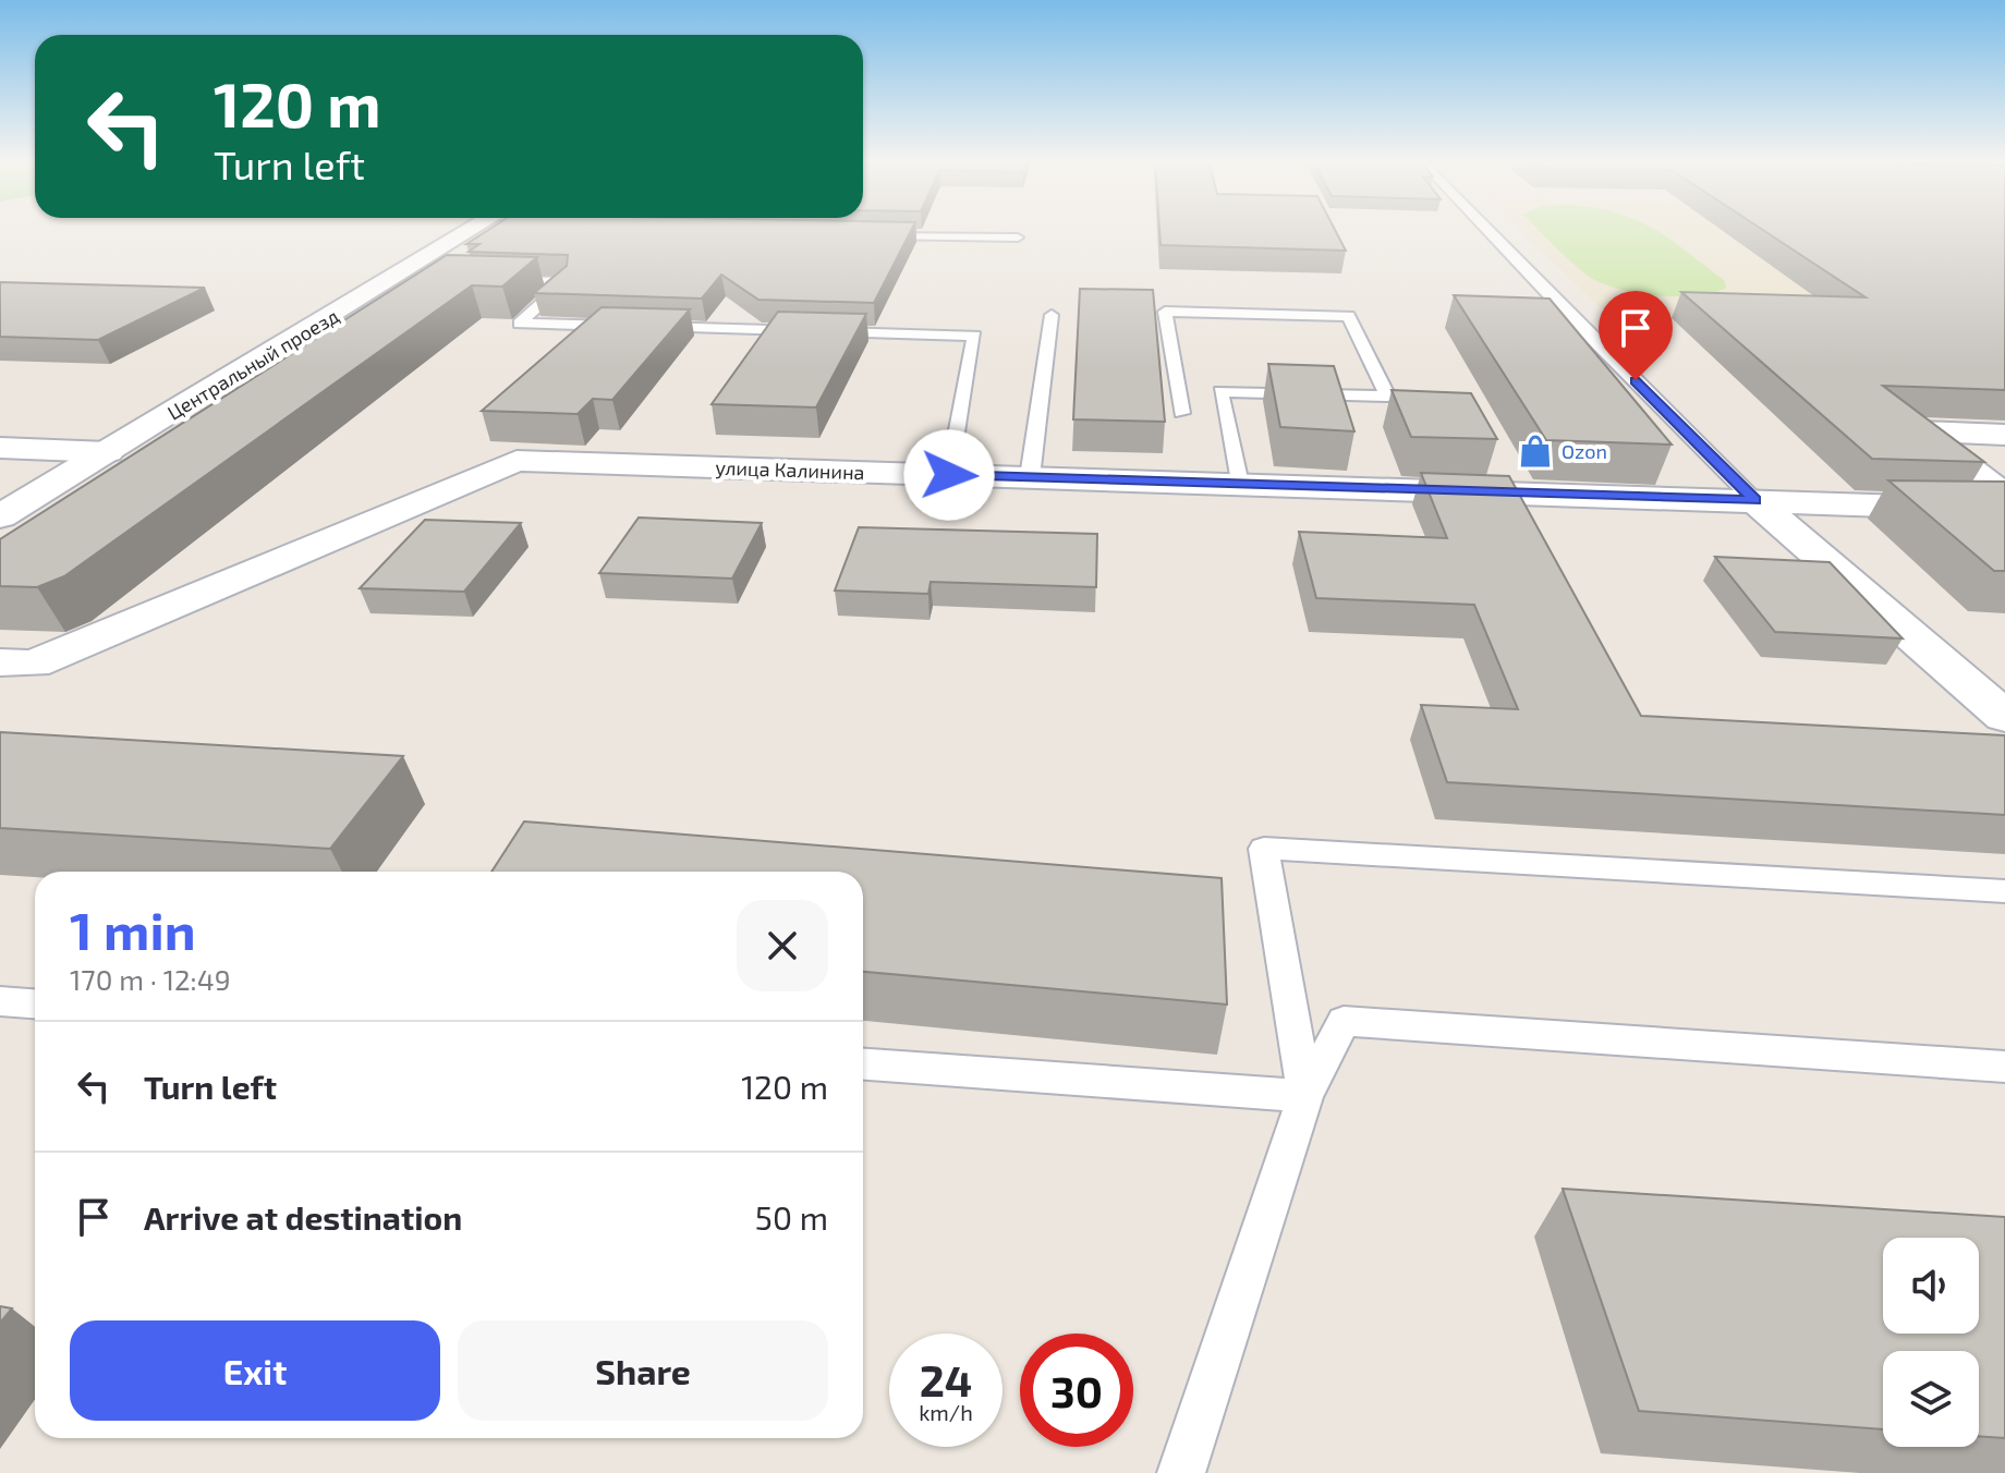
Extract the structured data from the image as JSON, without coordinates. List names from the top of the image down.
{
  "streets": {
    "street": ["Центральный проезд", "улица Калинина"]
  },
  "places": {
    "shop": ["Ozon"]
  },
  "page": {
    "turn": ["120 m", "Turn left"],
    "heading": ["1 min", "170 m · 12:49"],
    "list": [
      {
        "name": "Turn left",
        "value": "120 m"
      },
      {
        "name": "Arrive at destination",
        "value": "50 m"
      }
    ],
    "buttons": ["Exit", "Share"],
    "speed": "24 km/h",
    "limit": "30"
  }
}
